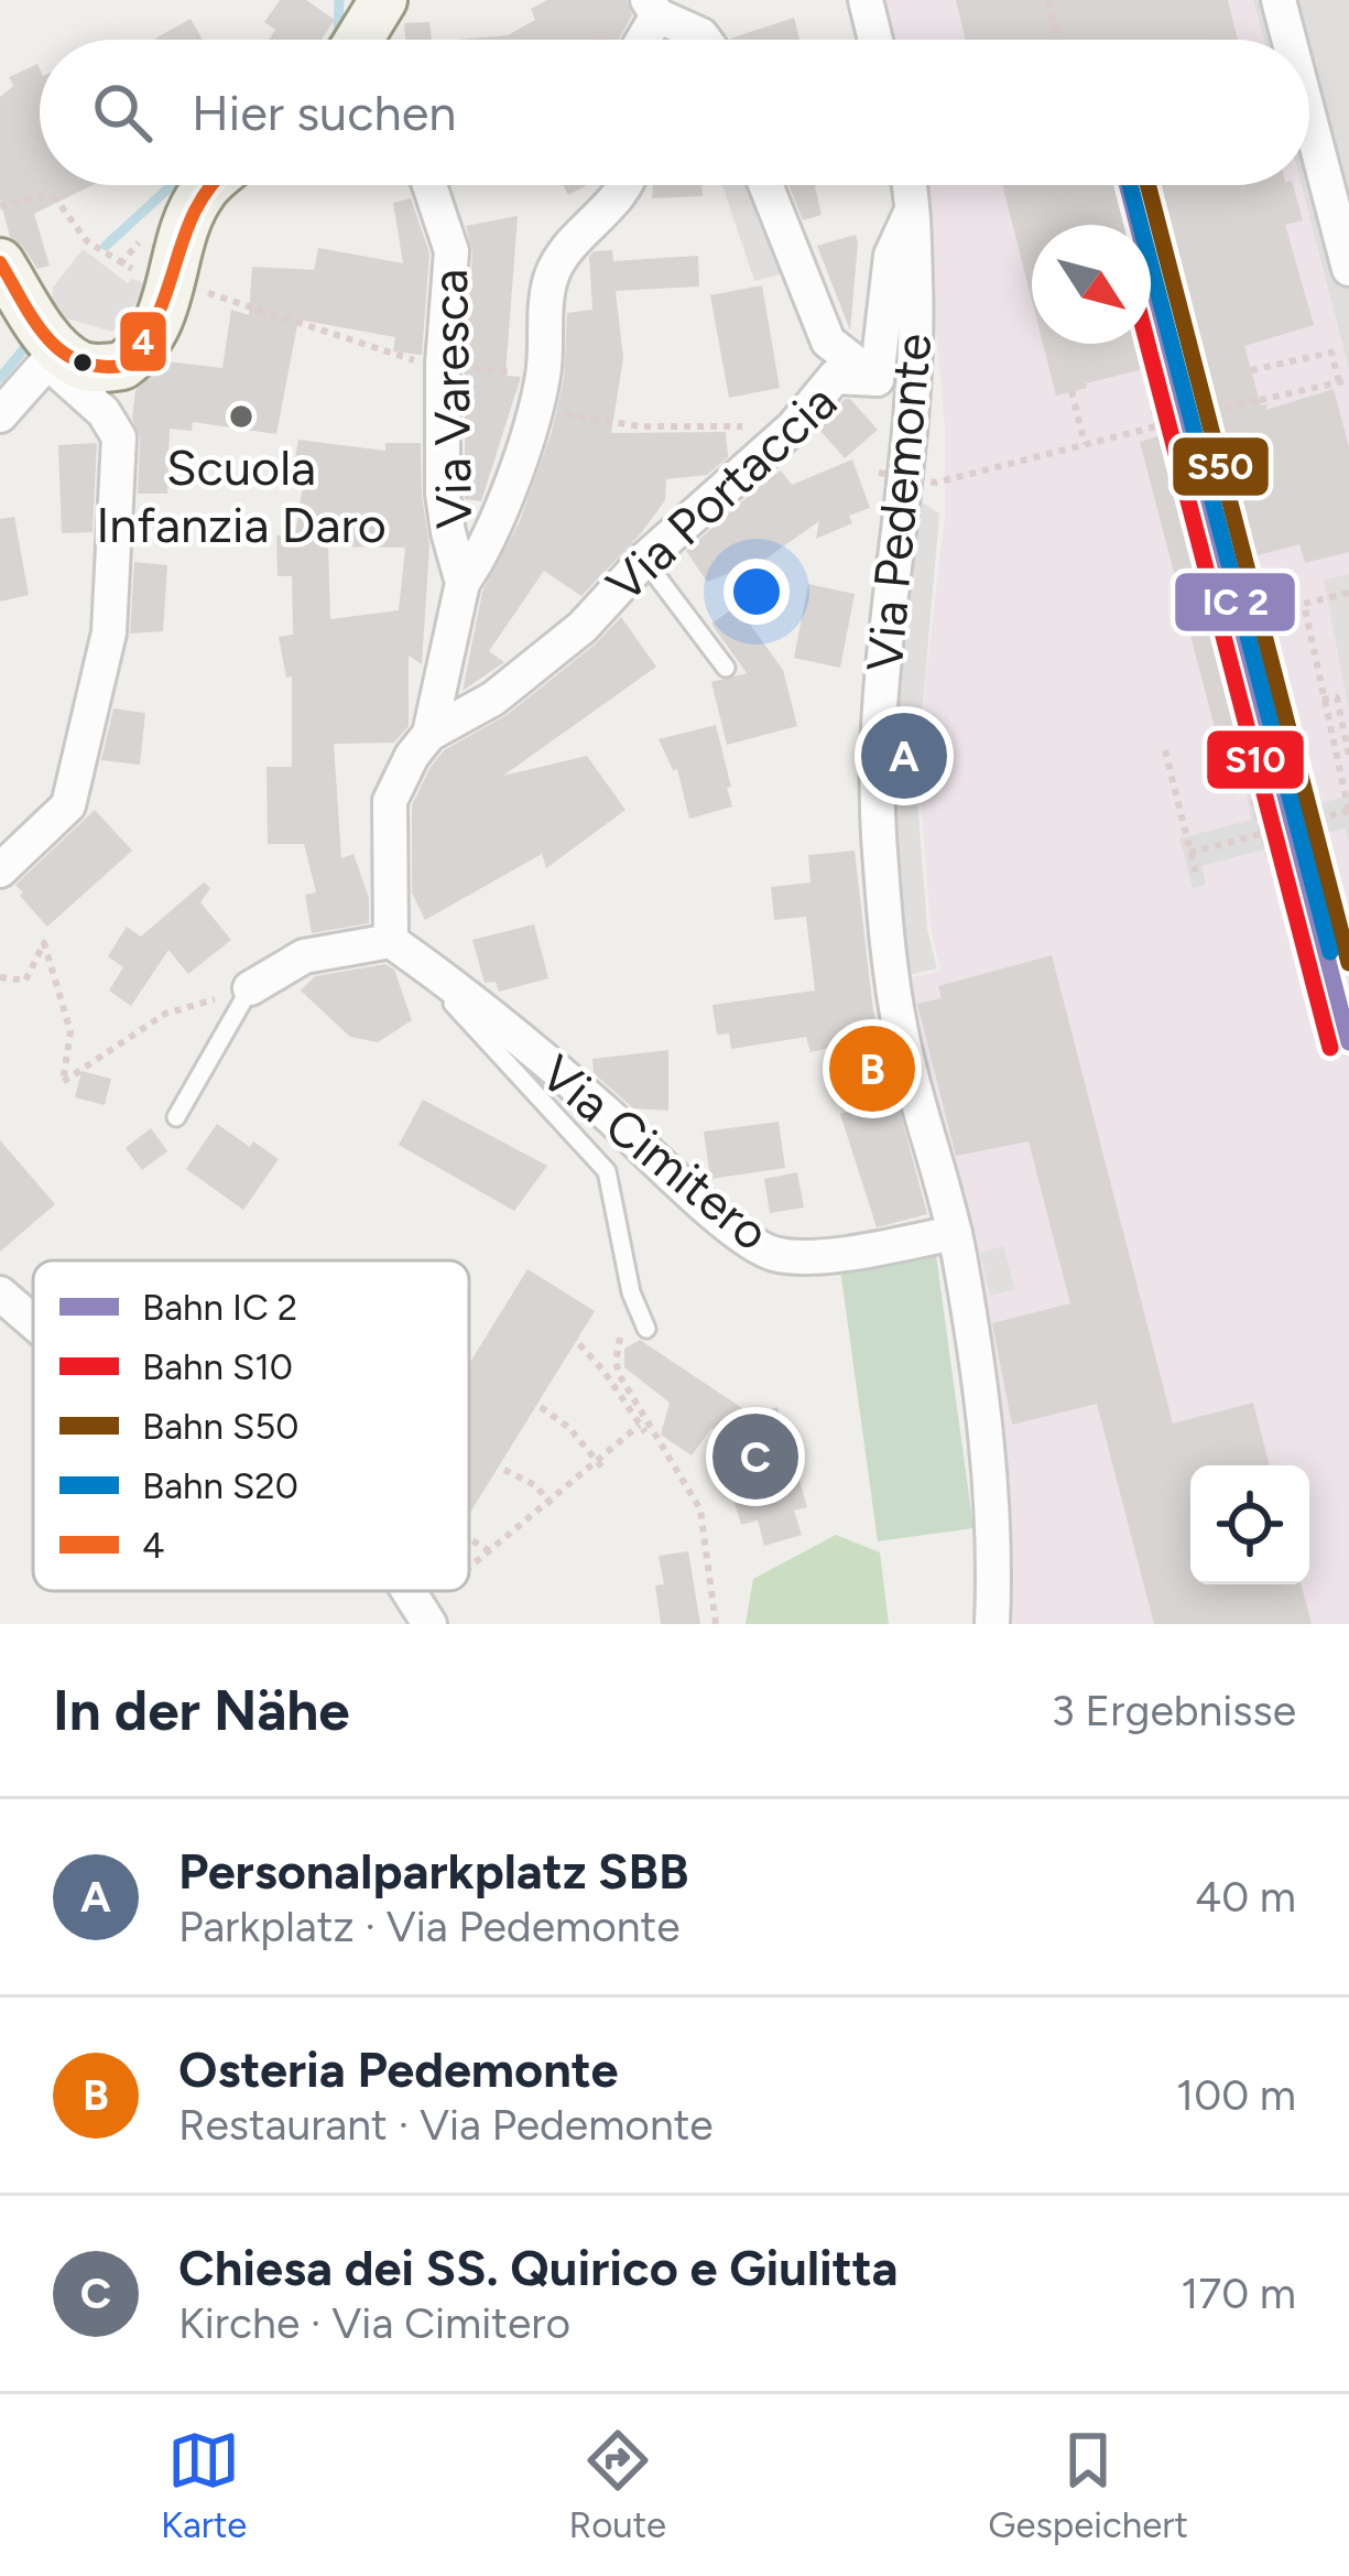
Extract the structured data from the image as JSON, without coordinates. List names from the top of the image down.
{
  "streets": {
    "street": [
      "Via Varesca",
      "Via Portaccia",
      "Via Pedemonte",
      "Via Cimitero"
    ]
  },
  "crossings": [
    ["Via Varesca", "Via Portaccia"],
    ["Via Varesca", "Via Cimitero"],
    ["Via Portaccia", "Via Pedemonte"],
    ["Via Pedemonte", "Via Cimitero"]
  ],
  "places": ["Scuola Infanzia Daro"],
  "lines": [
    "rail line S50",
    "rail line S20",
    "transit line 4",
    "rail line S10"
  ],
  "legend": [
    "Bahn IC 2",
    "Bahn S10",
    "Bahn S50",
    "Bahn S20",
    "4"
  ],
  "north": "bottom right",
  "page": {
    "search": "Hier suchen",
    "pins": ["A", "B", "C"],
    "heading": ["In der Nähe", "3 Ergebnisse"],
    "list": [
      {
        "mark": "A",
        "name": "Personalparkplatz SBB",
        "note": "Parkplatz · Via Pedemonte",
        "value": "40 m"
      },
      {
        "mark": "B",
        "name": "Osteria Pedemonte",
        "note": "Restaurant · Via Pedemonte",
        "value": "100 m"
      },
      {
        "mark": "C",
        "name": "Chiesa dei SS. Quirico e Giulitta",
        "note": "Kirche · Via Cimitero",
        "value": "170 m"
      }
    ],
    "nav": ["Karte", "Route", "Gespeichert"]
  }
}
